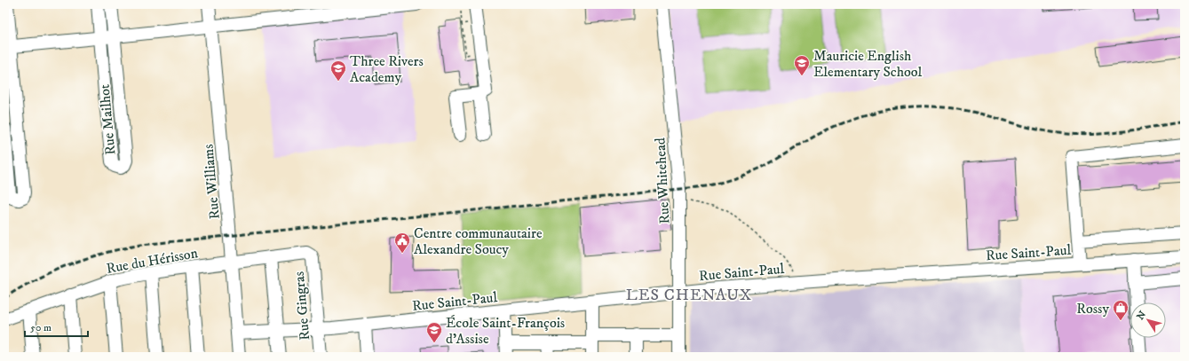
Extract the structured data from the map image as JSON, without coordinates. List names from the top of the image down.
{
  "streets": {
    "street": [
      "Rue Mailhot",
      "Rue Whitehead",
      "Rue Williams",
      "Rue Saint-Paul",
      "Rue du Hérisson",
      "Rue Gingras"
    ]
  },
  "crossings": [
    ["Rue Whitehead", "Rue Saint-Paul"],
    ["Rue Williams", "Rue Saint-Paul"],
    ["Rue Williams", "Rue du Hérisson"],
    ["Rue Saint-Paul", "Rue Gingras"],
    ["Rue du Hérisson", "Rue Gingras"]
  ],
  "districts": ["LES CHENAUX"],
  "places": {
    "school or university": ["Mauricie English Elementary School", "Three Rivers Academy", "École Saint-François d'Assise"],
    "public building": ["Centre communautaire Alexandre Soucy"],
    "shop": ["Rossy"]
  },
  "scale_bar": "50 m",
  "north": "top left"
}
